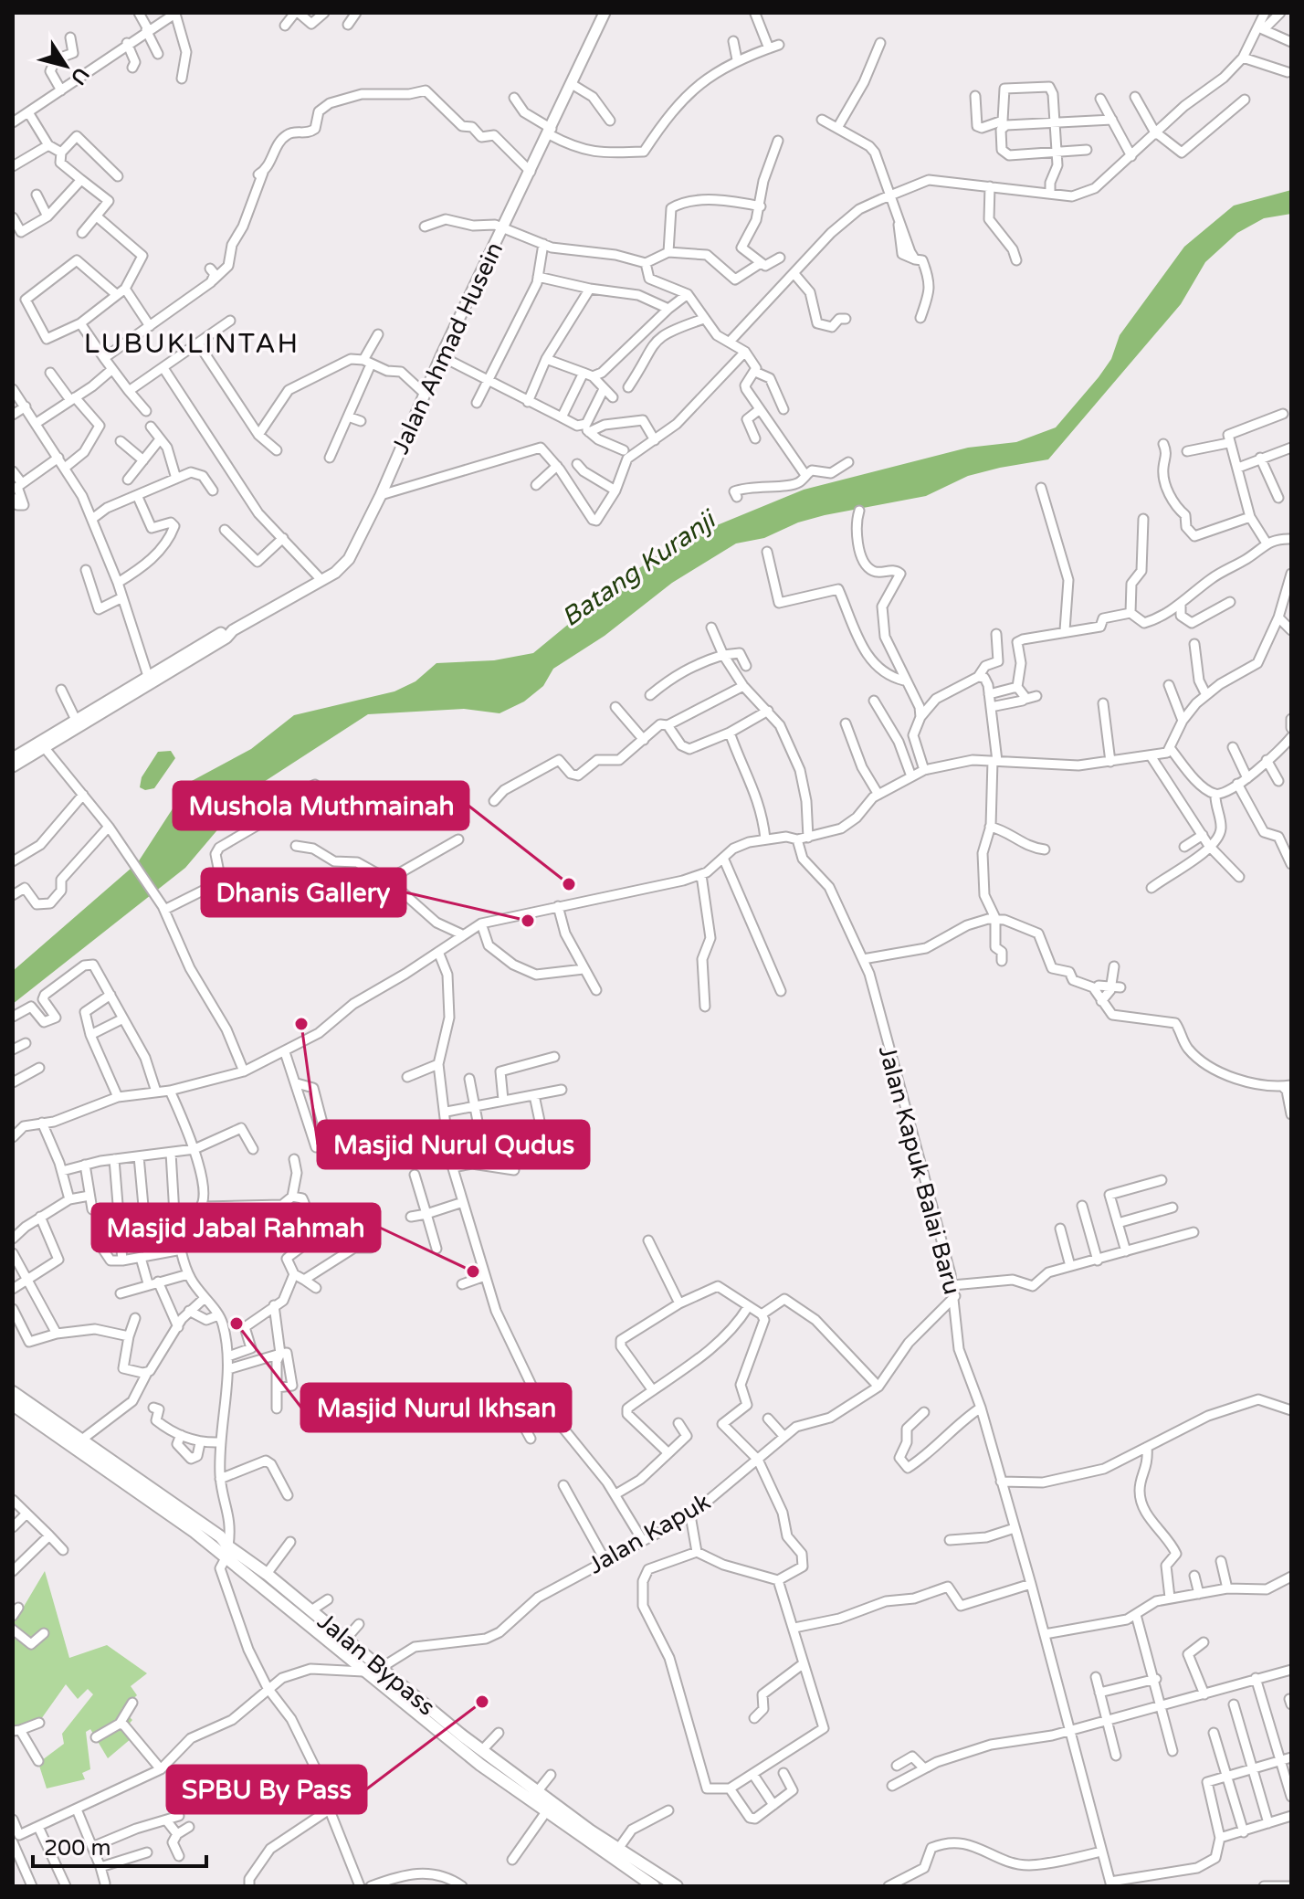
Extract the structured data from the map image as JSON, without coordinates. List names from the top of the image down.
{
  "streets": {
    "highway": ["Jalan Bypass"],
    "main road": ["Jalan Ahmad Husein"],
    "street": ["Jalan Kapuk Balai Baru", "Jalan Kapuk"]
  },
  "crossings": [
    ["Jalan Kapuk Balai Baru", "Jalan Kapuk"],
    ["Jalan Kapuk", "Jalan Bypass"]
  ],
  "districts": ["LUBUKLINTAH"],
  "water": ["Batang Kuranji"],
  "places": [
    "Mushola Muthmainah",
    "Dhanis Gallery",
    "Masjid Nurul Qudus",
    "Masjid Jabal Rahmah",
    "Masjid Nurul Ikhsan",
    "SPBU By Pass"
  ],
  "scale_bar": "200 m",
  "north": "bottom right"
}
